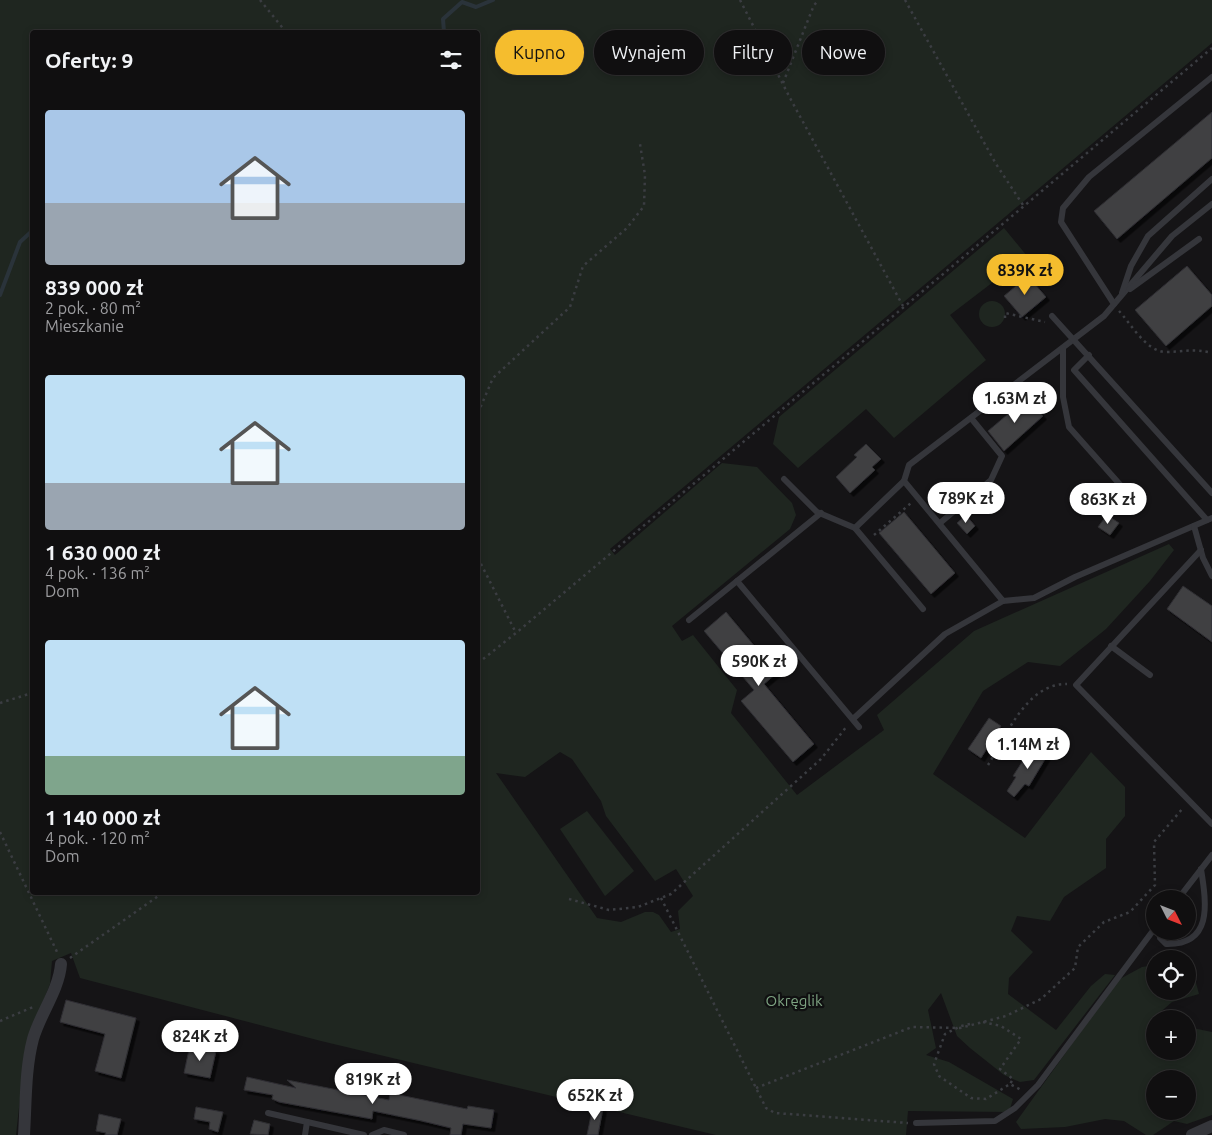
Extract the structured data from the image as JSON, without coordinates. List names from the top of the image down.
{
  "parks": ["Okręglik"],
  "north": "bottom right",
  "page": {
    "chip": [
      "Kupno",
      "Wynajem",
      "Filtry",
      "Nowe"
    ],
    "heading": "Oferty: 9",
    "list": [
      {
        "name": "839 000 zł",
        "note": "2 pok. · 80 m² · Mieszkanie"
      },
      {
        "name": "1 630 000 zł",
        "note": "4 pok. · 136 m² · Dom"
      },
      {
        "name": "1 140 000 zł",
        "note": "4 pok. · 120 m² · Dom"
      }
    ],
    "price": [
      "839K zł",
      "1.63M zł",
      "789K zł",
      "863K zł",
      "590K zł",
      "1.14M zł",
      "824K zł",
      "819K zł",
      "652K zł"
    ],
    "map_buttons": ["+", "−"]
  }
}
